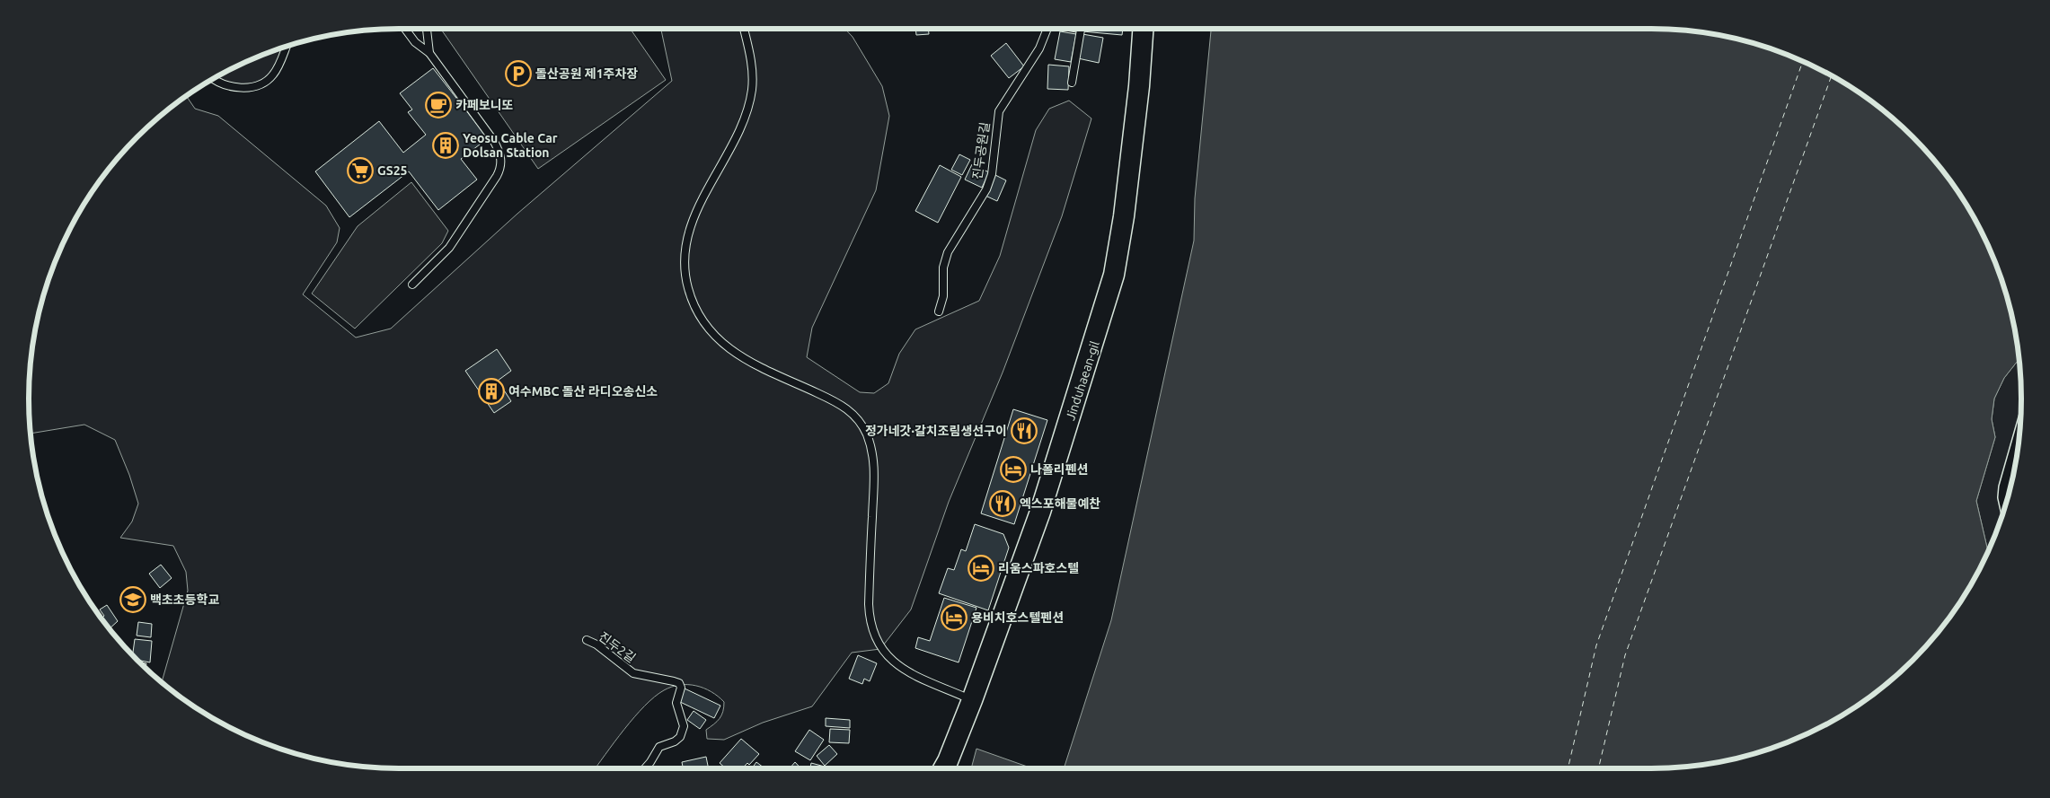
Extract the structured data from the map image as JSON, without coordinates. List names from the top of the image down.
{
  "streets": {
    "street": ["Jinduhaean-gil"],
    "lane": ["진두공원길", "진두2길"]
  },
  "places": {
    "parking": ["돌산공원 제1주차장"],
    "cafe": ["카페보니또"],
    "building": ["Yeosu Cable Car Dolsan Station", "여수MBC 돌산 라디오송신소"],
    "supermarket": ["GS25"],
    "restaurant": ["정가네갓·갈치조림생선구이", "엑스포해물예찬"],
    "hotel": ["나폴리펜션", "리움스파호스텔", "용비치호스텔펜션"],
    "school or university": ["백초초등학교"]
  }
}
